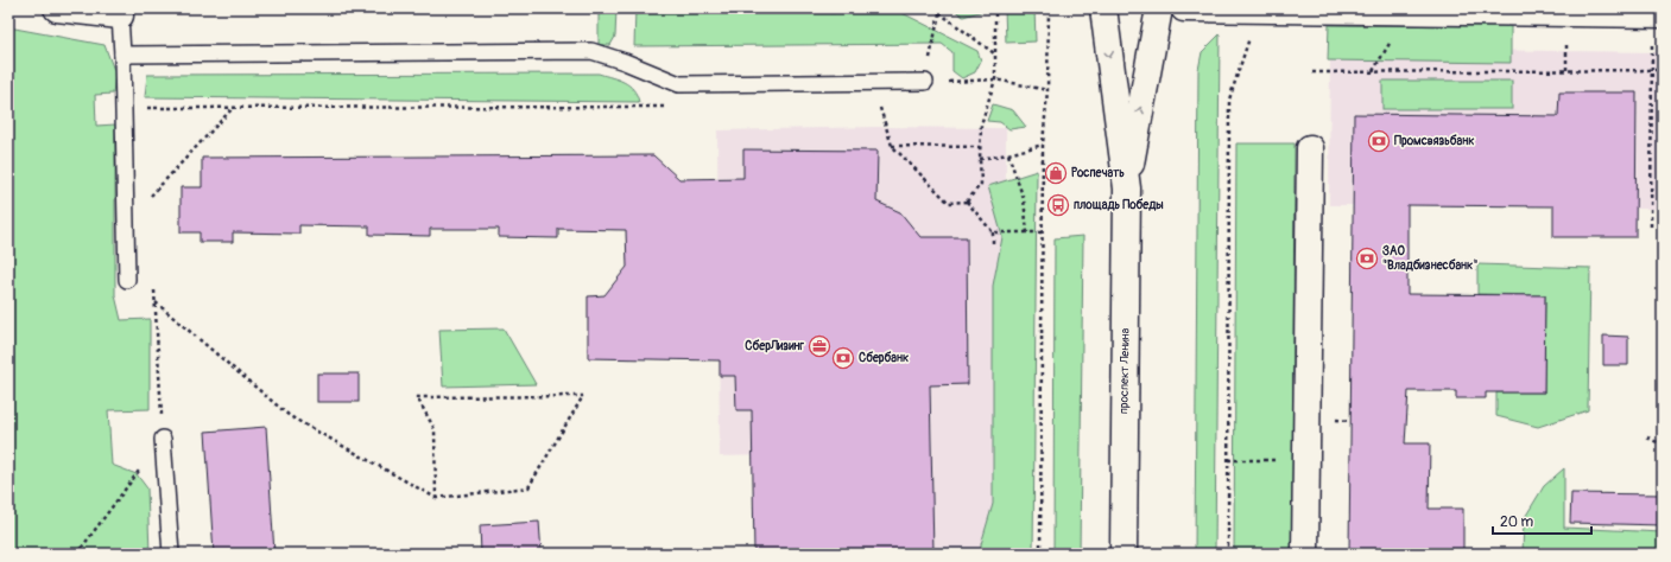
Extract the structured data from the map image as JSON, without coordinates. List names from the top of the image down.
{
  "streets": {
    "street": ["проспект Ленина"]
  },
  "places": {
    "bank": ["Промсвязьбанк", "ЗАО \"Владбизнесбанк\"", "Сбербанк"],
    "shop": ["Роспечать"],
    "bus stop": ["площадь Победы"],
    "office": ["СберЛизинг"]
  },
  "scale_bar": "20 m"
}
